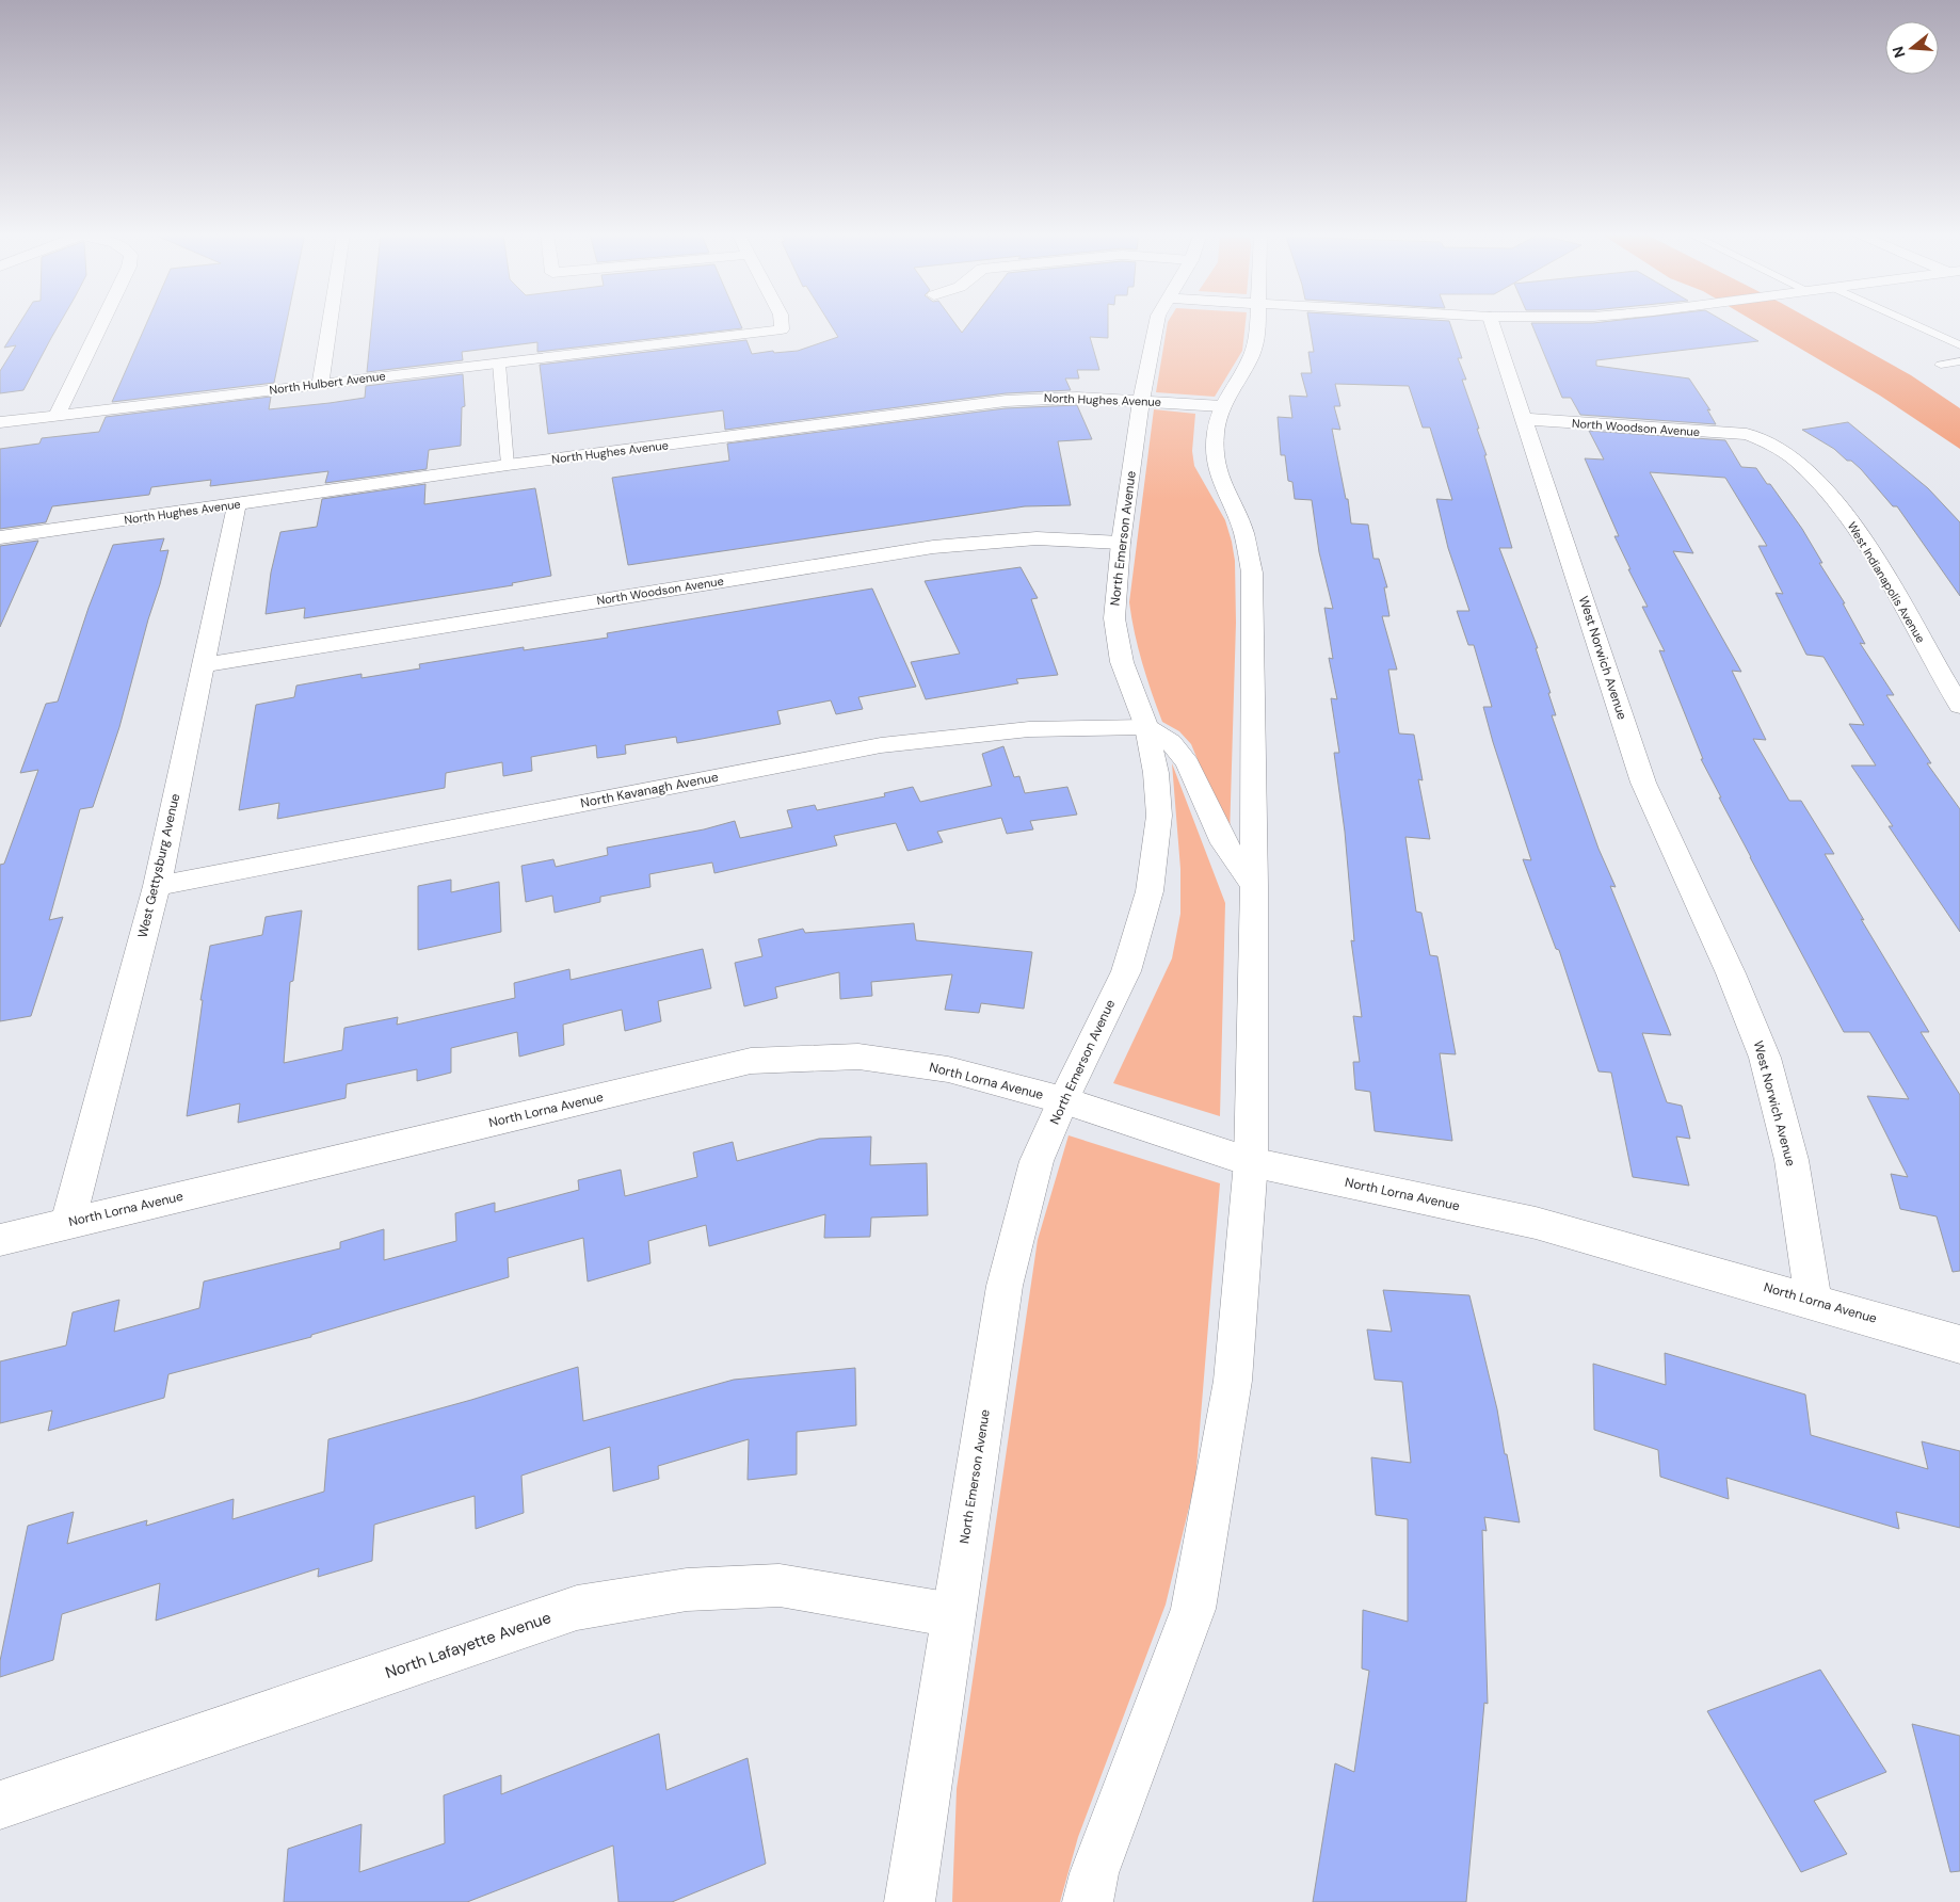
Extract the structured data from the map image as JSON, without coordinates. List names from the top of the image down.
{
  "streets": {
    "street": [
      "North Hulbert Avenue",
      "North Hughes Avenue",
      "North Woodson Avenue",
      "North Emerson Avenue",
      "West Indianapolis Avenue",
      "West Norwich Avenue",
      "North Kavanagh Avenue",
      "West Gettysburg Avenue",
      "North Lorna Avenue",
      "North Lafayette Avenue"
    ]
  },
  "crossings": [
    ["North Hughes Avenue", "North Emerson Avenue"],
    ["North Hughes Avenue", "West Gettysburg Avenue"],
    ["North Woodson Avenue", "North Emerson Avenue"],
    ["North Woodson Avenue", "West Indianapolis Avenue"],
    ["North Woodson Avenue", "West Norwich Avenue"],
    ["North Woodson Avenue", "West Gettysburg Avenue"],
    ["North Emerson Avenue", "North Kavanagh Avenue"],
    ["North Emerson Avenue", "North Lorna Avenue"],
    ["North Emerson Avenue", "North Lafayette Avenue"],
    ["West Norwich Avenue", "North Lorna Avenue"],
    ["North Kavanagh Avenue", "West Gettysburg Avenue"],
    ["West Gettysburg Avenue", "North Lorna Avenue"]
  ],
  "north": "left"
}
